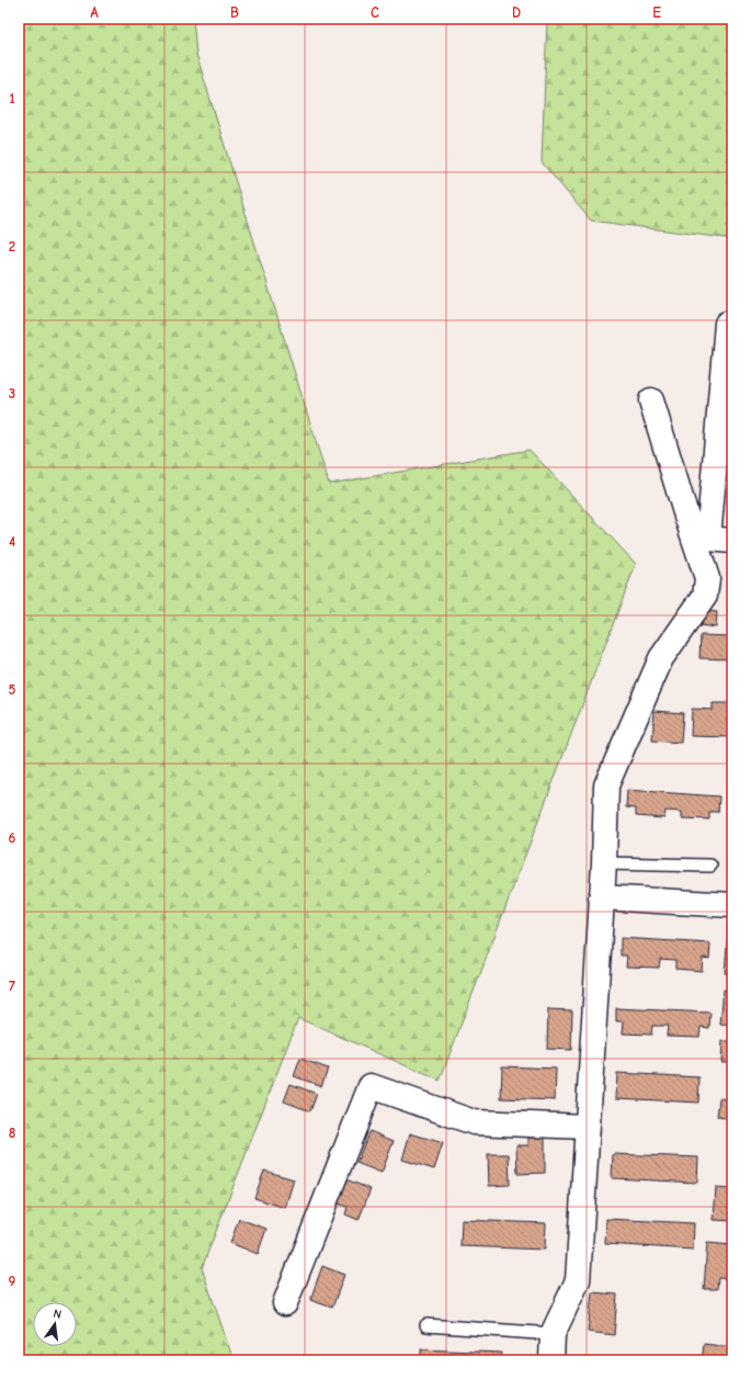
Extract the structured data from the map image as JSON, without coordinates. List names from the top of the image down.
{
  "north": "top",
  "grid": {
    "columns": [
      "A",
      "B",
      "C",
      "D",
      "E"
    ],
    "rows": [
      "1",
      "2",
      "3",
      "4",
      "5",
      "6",
      "7",
      "8",
      "9"
    ]
  }
}
